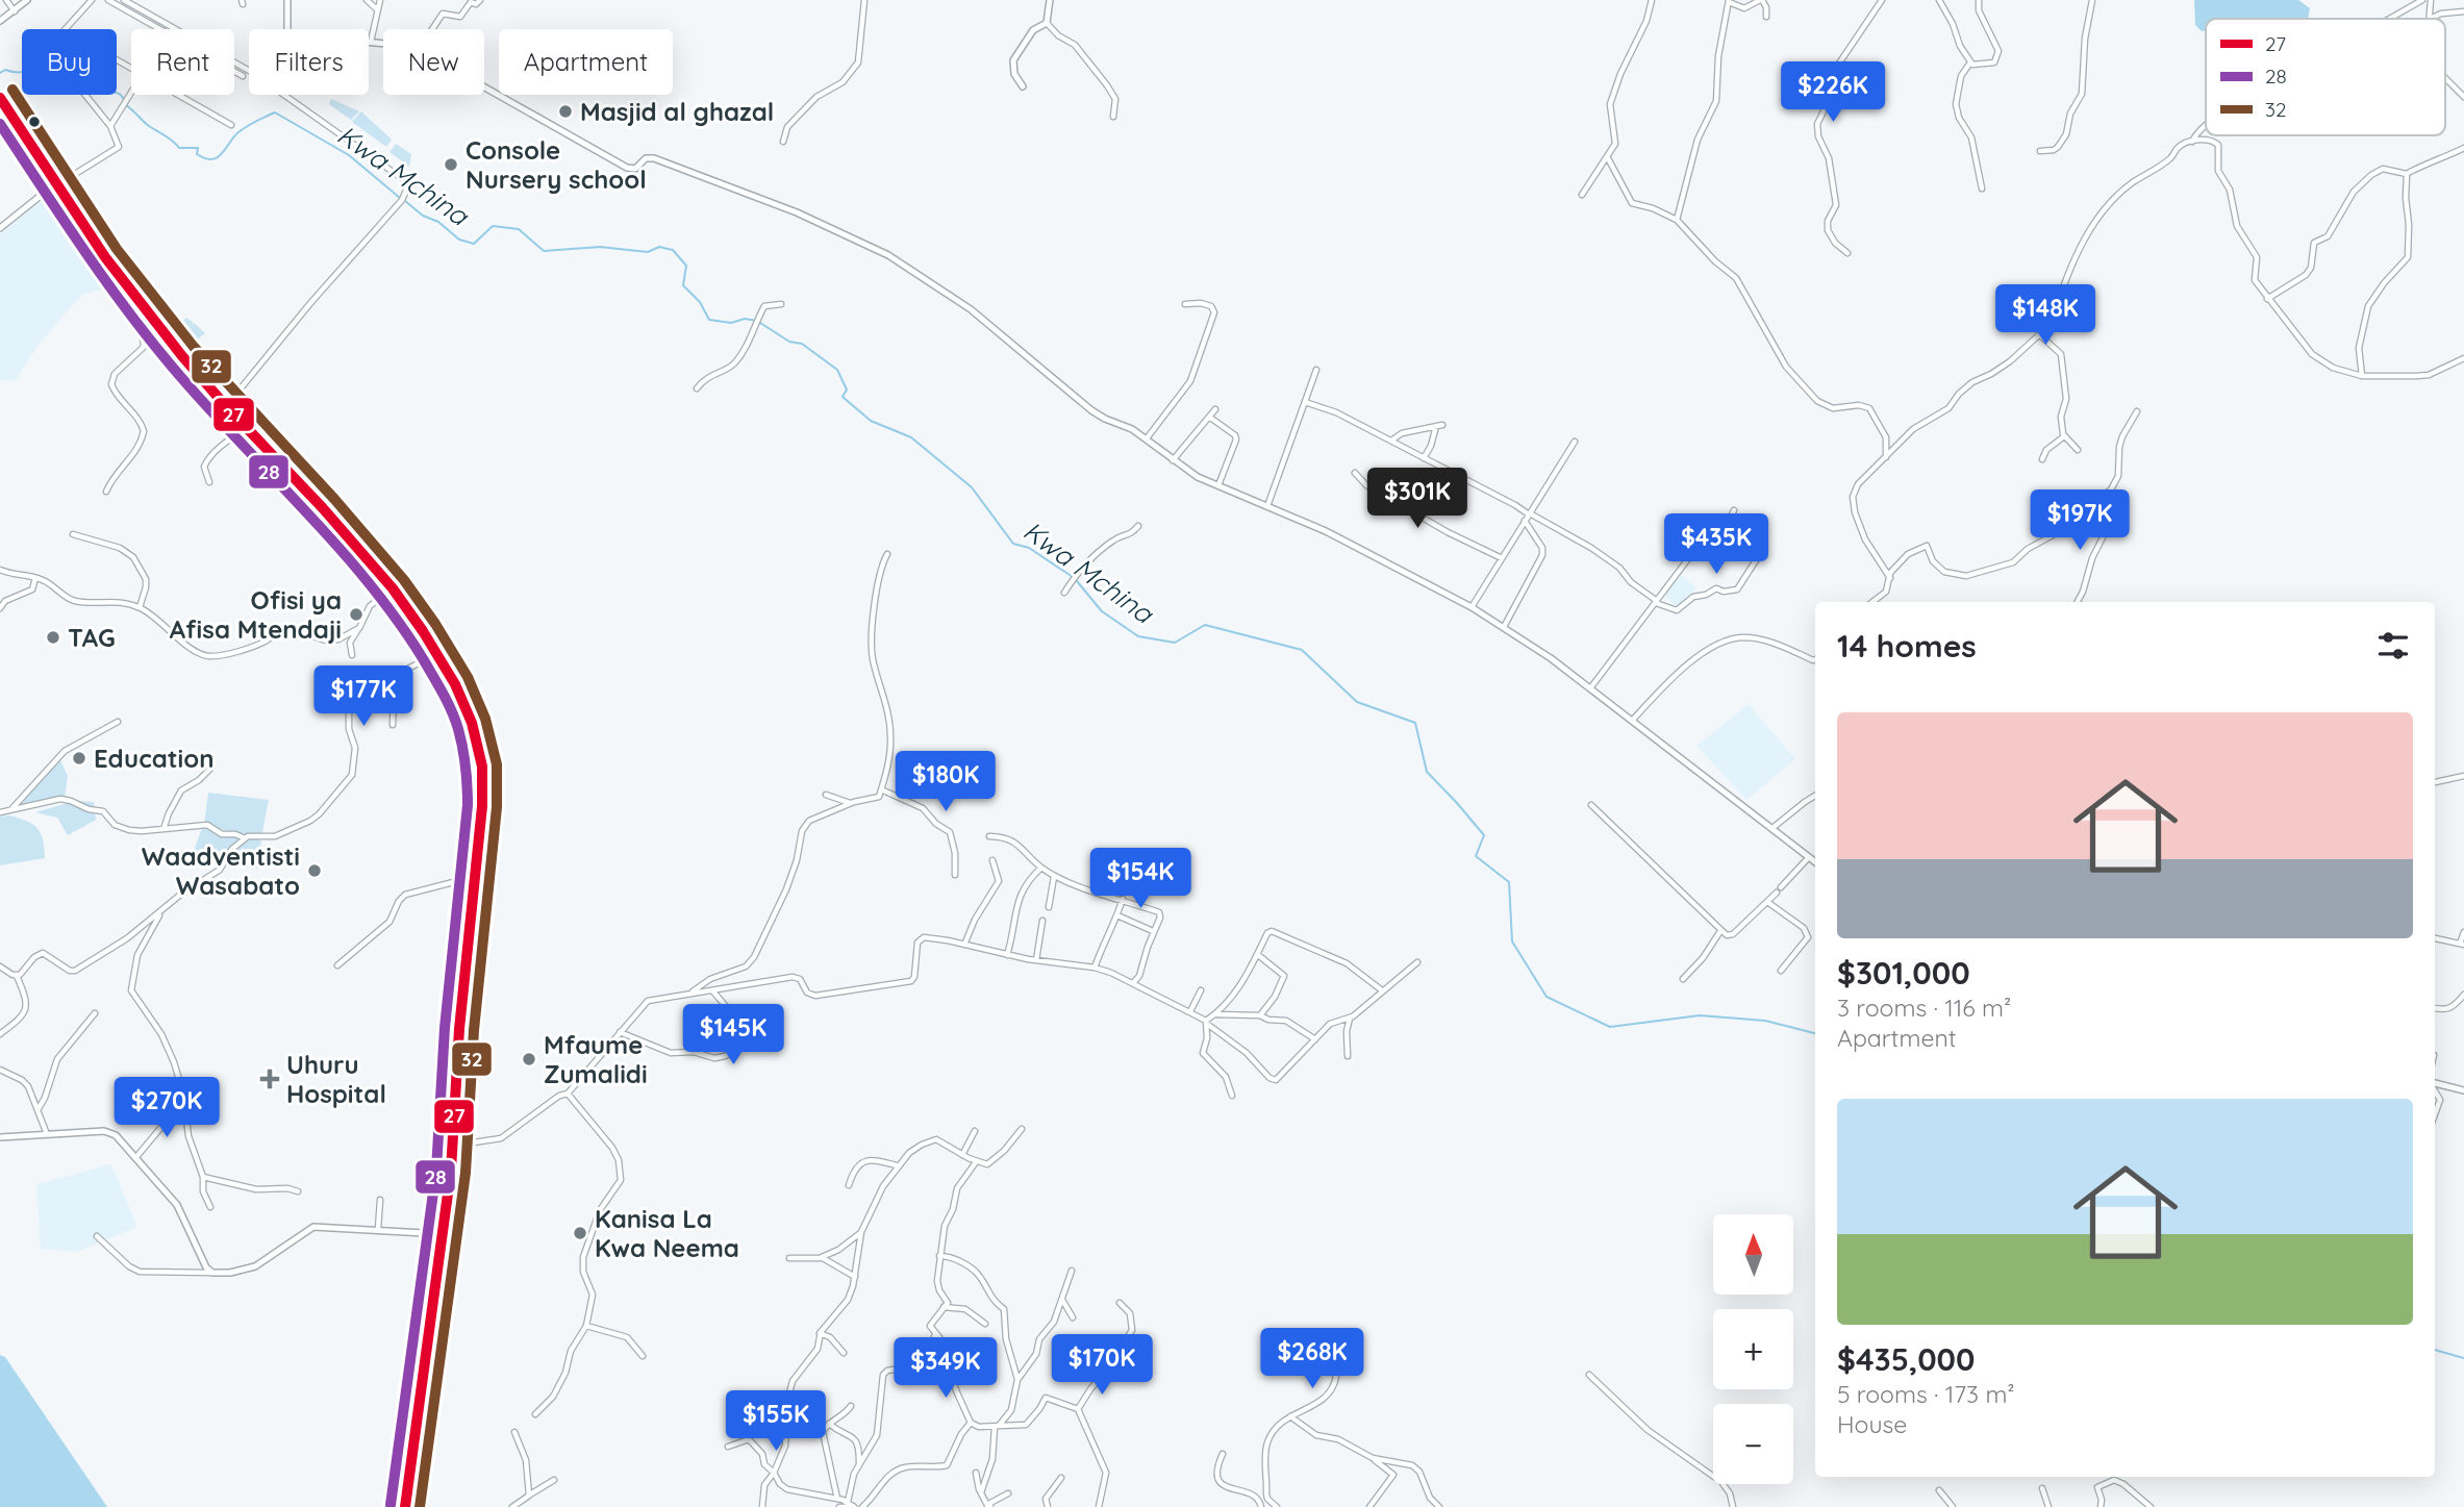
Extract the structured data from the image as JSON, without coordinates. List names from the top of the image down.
{
  "water": ["Kwa Mchina"],
  "places": {
    "other": [
      "Masjid al ghazal",
      "Console Nursery school",
      "Ofisi ya Afisa Mtendaji",
      "TAG",
      "Education",
      "Waadventisti Wasabato",
      "Mfaume Zumalidi",
      "Kanisa La Kwa Neema"
    ],
    "health": ["Uhuru Hospital"]
  },
  "lines": ["transit line 32", "transit line 27", "transit line 28"],
  "legend": ["27", "28", "32"],
  "north": "top",
  "page": {
    "chip": [
      "Buy",
      "Rent",
      "Filters",
      "New",
      "Apartment"
    ],
    "price": [
      "$226K",
      "$148K",
      "$301K",
      "$197K",
      "$435K",
      "$177K",
      "$180K",
      "$154K",
      "$145K",
      "$270K",
      "$268K",
      "$170K",
      "$349K",
      "$155K"
    ],
    "heading": "14 homes",
    "list": [
      {
        "name": "$301,000",
        "note": "3 rooms · 116 m² · Apartment"
      },
      {
        "name": "$435,000",
        "note": "5 rooms · 173 m² · House"
      }
    ],
    "map_buttons": ["+", "−"]
  }
}
